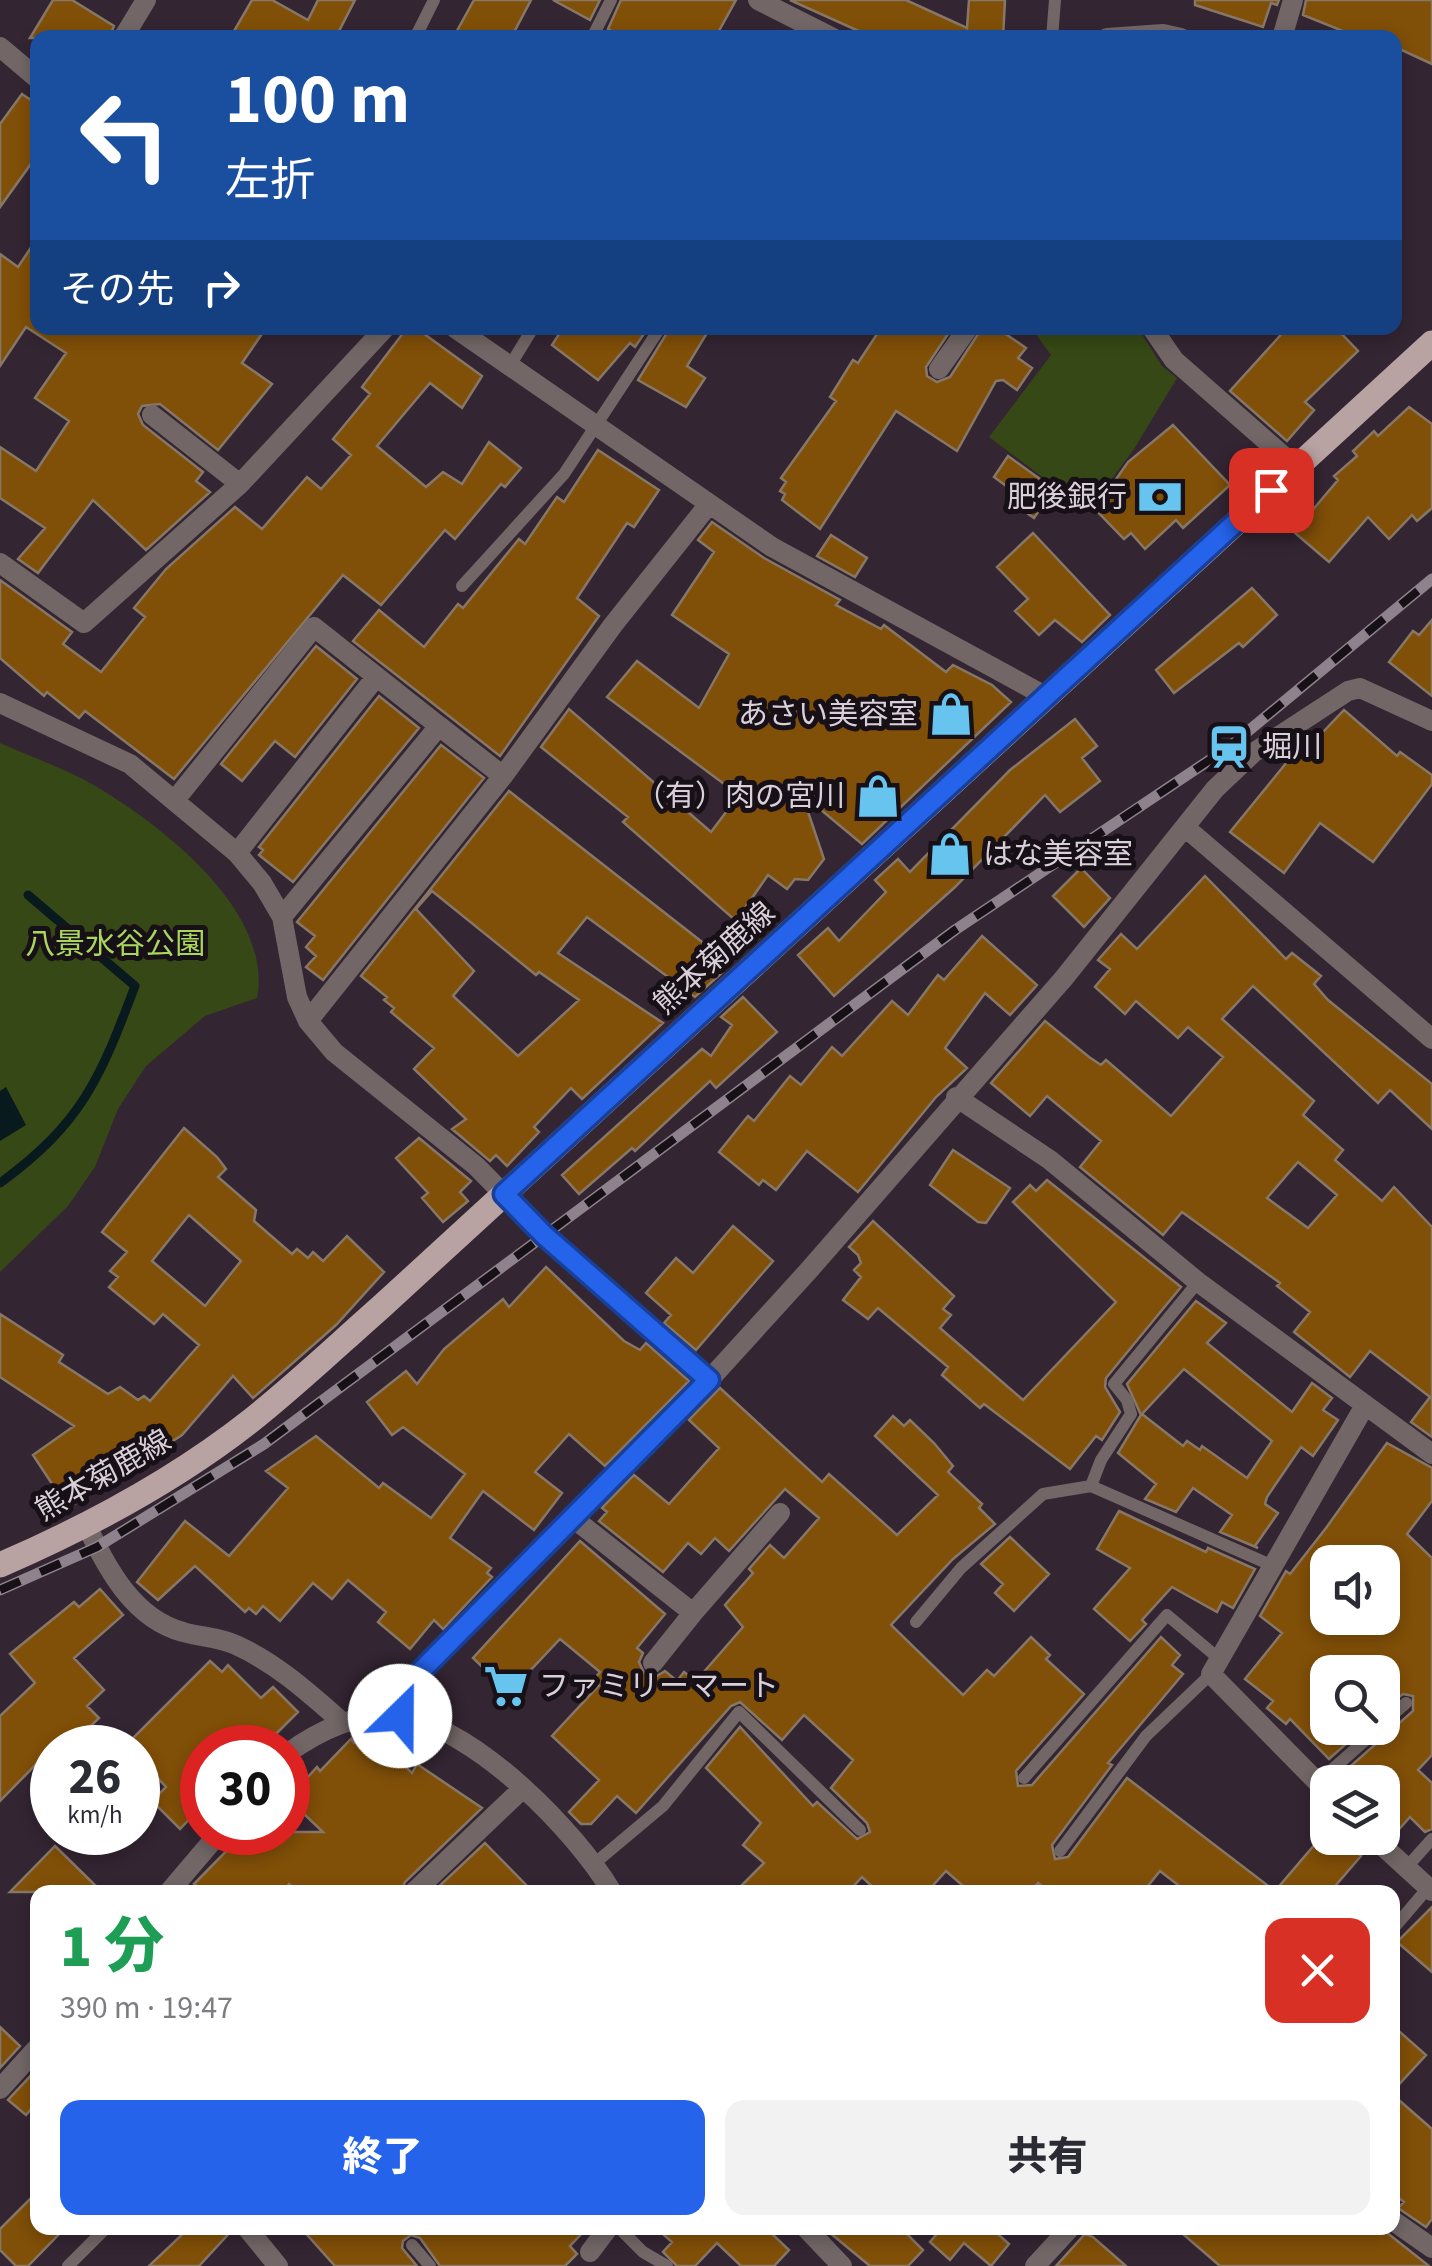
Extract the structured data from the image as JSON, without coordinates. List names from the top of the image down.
{
  "streets": {
    "main road": ["熊本菊鹿線"]
  },
  "parks": ["八景水谷公園"],
  "places": {
    "bank": ["肥後銀行"],
    "shop": ["あさい美容室", "（有）肉の宮川", "はな美容室"],
    "station": ["堀川"],
    "supermarket": ["ファミリーマート"]
  },
  "page": {
    "turn": ["100 m", "左折"],
    "then": "その先",
    "speed": "26 km/h",
    "limit": "30",
    "heading": ["1 分", "390 m · 19:47"],
    "buttons": ["終了", "共有"]
  }
}
